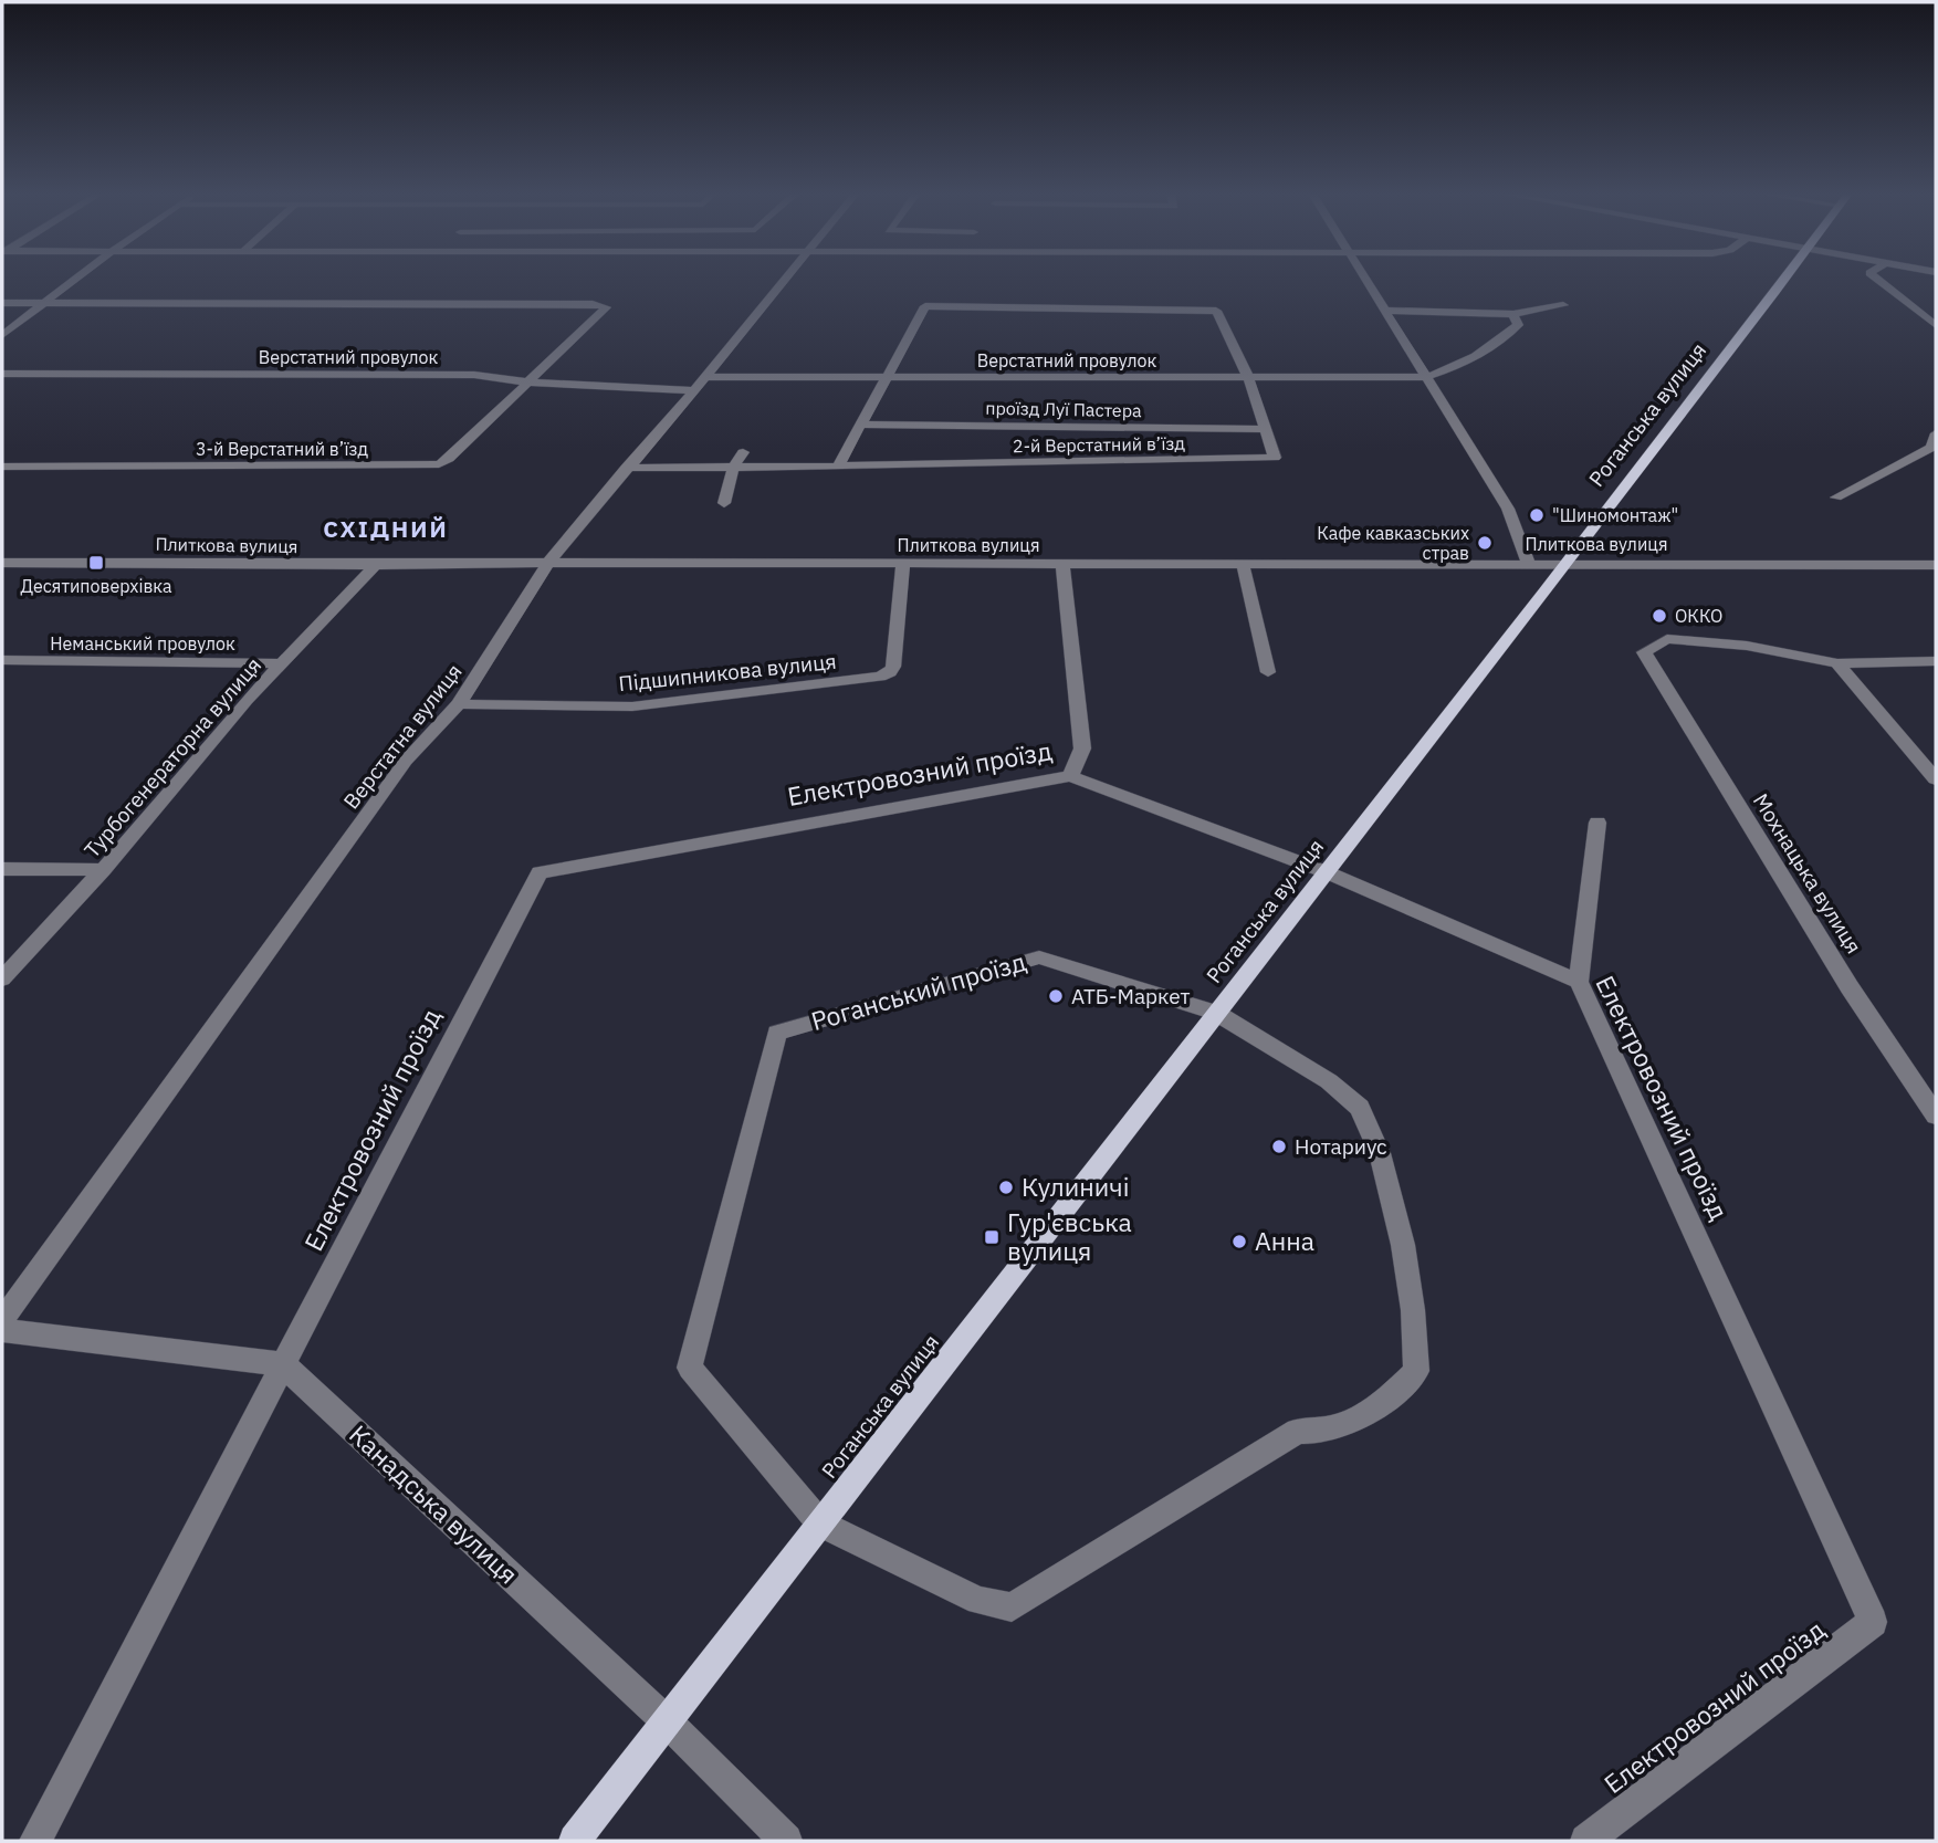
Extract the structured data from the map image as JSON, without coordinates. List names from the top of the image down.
{
  "streets": {
    "main road": ["Роганська вулиця"],
    "street": [
      "Верстатний провулок",
      "проїзд Луї Пастера",
      "2-й Верстатний в’їзд",
      "3-й Верстатний в’їзд",
      "Плиткова вулиця",
      "Неманський провулок",
      "Підшипникова вулиця",
      "Верстатна вулиця",
      "Турбогенераторна вулиця",
      "Електровозний проїзд",
      "Мохнацька вулиця",
      "Роганський проїзд",
      "Канадська вулиця"
    ]
  },
  "crossings": [
    ["Верстатний провулок", "2-й Верстатний в’їзд"],
    ["Верстатний провулок", "3-й Верстатний в’їзд"],
    ["Верстатний провулок", "Верстатна вулиця"],
    ["проїзд Луї Пастера", "2-й Верстатний в’їзд"],
    ["Роганська вулиця", "Плиткова вулиця"],
    ["Роганська вулиця", "Електровозний проїзд"],
    ["Роганська вулиця", "Роганський проїзд"],
    ["Роганська вулиця", "Канадська вулиця"],
    ["2-й Верстатний в’їзд", "Верстатна вулиця"],
    ["Плиткова вулиця", "Підшипникова вулиця"],
    ["Плиткова вулиця", "Верстатна вулиця"],
    ["Плиткова вулиця", "Турбогенераторна вулиця"],
    ["Неманський провулок", "Турбогенераторна вулиця"],
    ["Підшипникова вулиця", "Верстатна вулиця"],
    ["Електровозний проїзд", "Канадська вулиця"]
  ],
  "districts": ["СХІДНИЙ"],
  "places": {
    "other": [
      "\"Шиномонтаж\"",
      "Кафе кавказських страв",
      "ОККО",
      "АТБ-Маркет",
      "Нотариус",
      "Кулиничі",
      "Анна"
    ],
    "transit": ["Десятиповерхівка", "Гур'євська вулиця"]
  }
}
